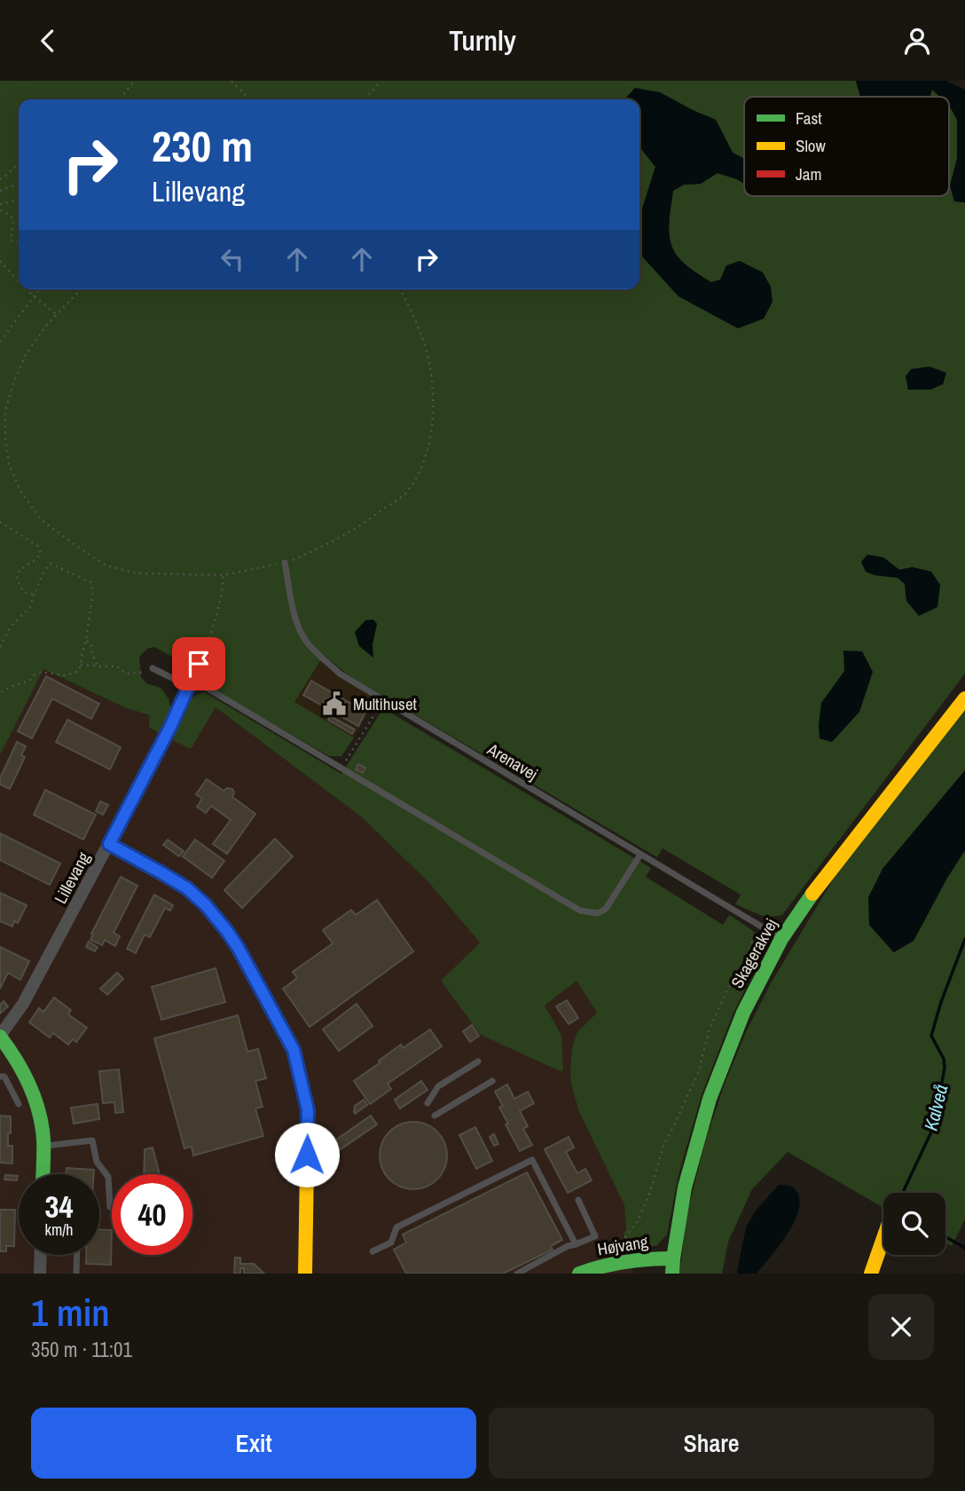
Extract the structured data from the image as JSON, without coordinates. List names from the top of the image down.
{
  "streets": {
    "street": ["Lillevang", "Skagerakvej", "Højvang"],
    "lane": ["Arenavej"]
  },
  "crossings": [
    ["Arenavej", "Skagerakvej"],
    ["Skagerakvej", "Højvang"]
  ],
  "water": ["Kalveå"],
  "places": {
    "public building": ["Multihuset"]
  },
  "legend": ["Fast", "Slow", "Jam"],
  "page": {
    "header": "Turnly",
    "turn": ["230 m", "Lillevang"],
    "speed": "34 km/h",
    "limit": "40",
    "heading": ["1 min", "350 m · 11:01"],
    "buttons": ["Exit", "Share"]
  }
}
